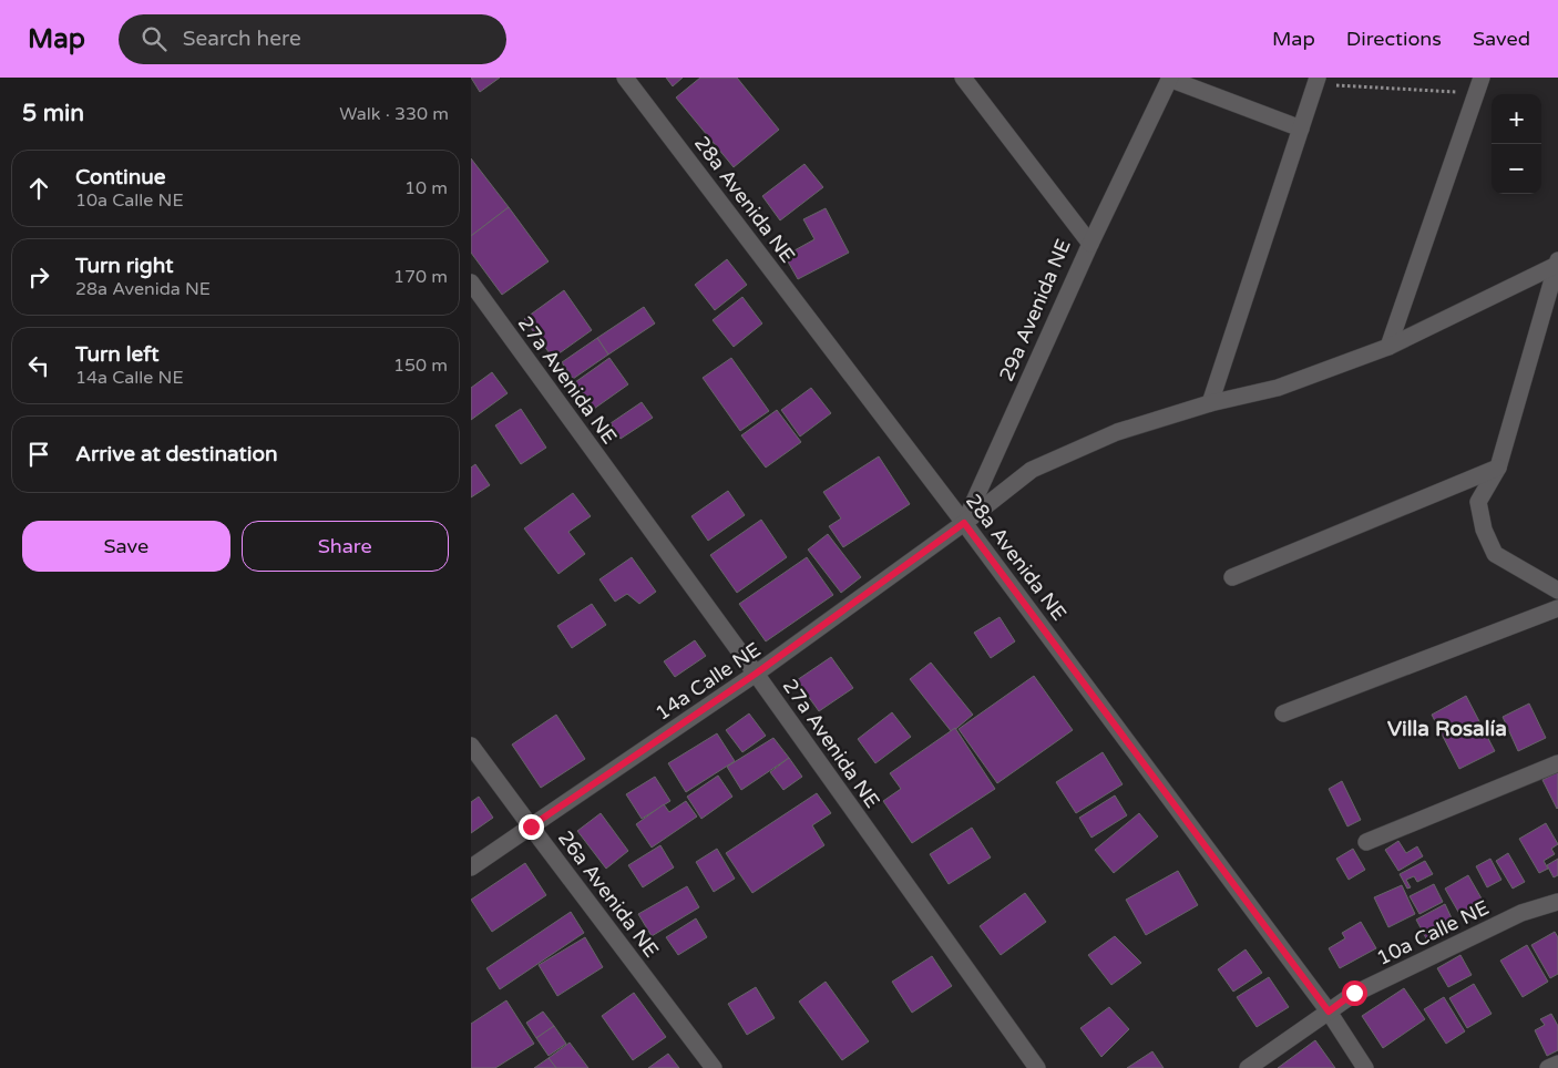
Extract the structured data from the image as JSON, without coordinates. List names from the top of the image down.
{
  "streets": {
    "street": [
      "28a Avenida NE",
      "29a Avenida NE",
      "27a Avenida NE",
      "14a Calle NE",
      "26a Avenida NE",
      "10a Calle NE"
    ]
  },
  "crossings": [
    ["28a Avenida NE", "29a Avenida NE"],
    ["28a Avenida NE", "14a Calle NE"],
    ["28a Avenida NE", "10a Calle NE"],
    ["29a Avenida NE", "14a Calle NE"],
    ["27a Avenida NE", "14a Calle NE"],
    ["14a Calle NE", "26a Avenida NE"]
  ],
  "districts": ["Villa Rosalía"],
  "page": {
    "header": "Map",
    "search": "Search here",
    "nav": ["Map", "Directions", "Saved"],
    "heading": ["5 min", "Walk · 330 m"],
    "map_buttons": ["+", "−"],
    "list": [
      ["Continue", "10a Calle NE", "10 m"],
      ["Turn right", "28a Avenida NE", "170 m"],
      ["Turn left", "14a Calle NE", "150 m"],
      "Arrive at destination"
    ],
    "buttons": ["Save", "Share"]
  }
}
